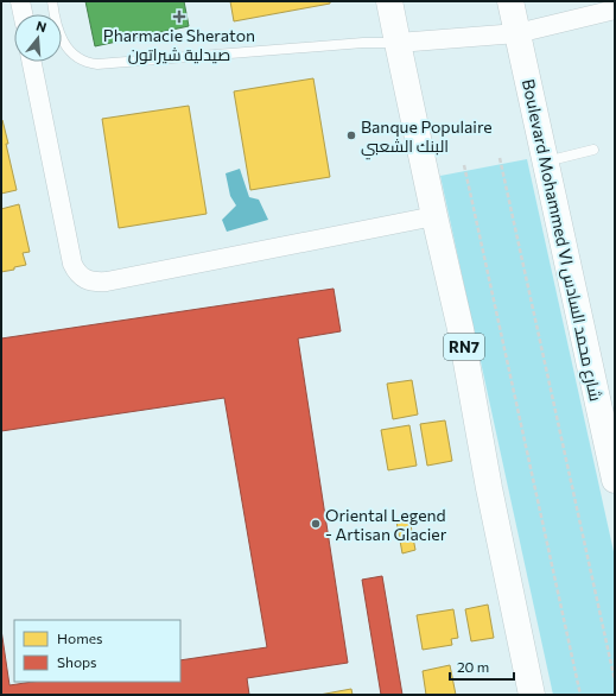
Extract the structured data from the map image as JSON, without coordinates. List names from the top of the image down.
{
  "streets": {
    "main road": ["Boulevard Mohammed VI شارع محمد السادس", "RN7"]
  },
  "places": {
    "health": ["Pharmacie Sheraton صيدلية شيراتون"],
    "other": ["Banque Populaire البنك الشعبي", "Oriental Legend - Artisan Glacier"]
  },
  "legend": ["Homes", "Shops"],
  "scale_bar": "20 m",
  "north": "top"
}
